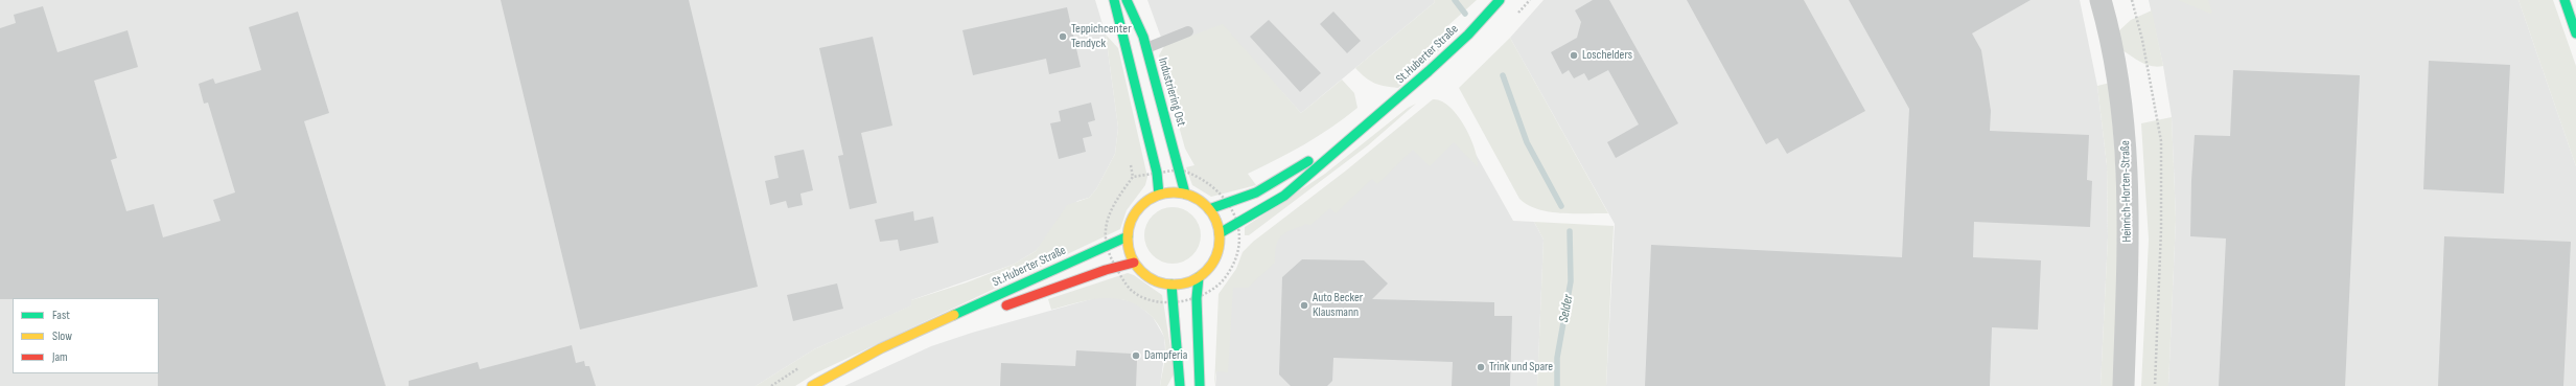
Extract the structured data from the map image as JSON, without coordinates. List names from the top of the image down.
{
  "streets": {
    "street": ["St.Huberter Straße", "Industriering Ost", "Heinrich-Horten-Straße"]
  },
  "crossings": [
    ["St.Huberter Straße", "Industriering Ost"]
  ],
  "water": ["Selder"],
  "places": [
    "Teppichcenter Tendyck",
    "Loschelders",
    "Auto Becker Klausmann",
    "Dampferia",
    "Trink und Spare"
  ],
  "legend": ["Fast", "Slow", "Jam"]
}
